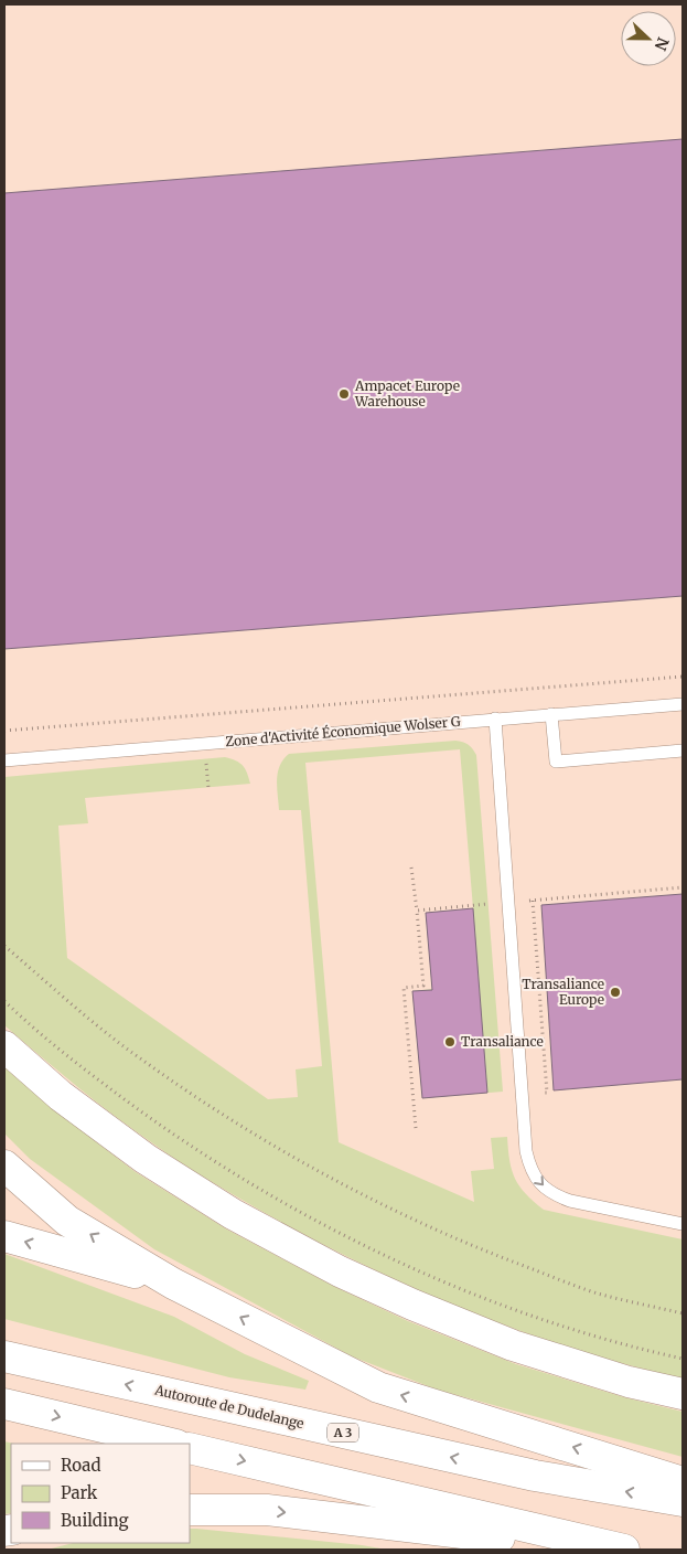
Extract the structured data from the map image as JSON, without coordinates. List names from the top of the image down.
{
  "streets": {
    "main road": ["Autoroute de Dudelange", "A 3"],
    "lane": ["Zone d'Activité Économique Wolser G"]
  },
  "places": ["Ampacet Europe Warehouse", "Transaliance Europe", "Transaliance"],
  "legend": ["Road", "Park", "Building"],
  "north": "right"
}
